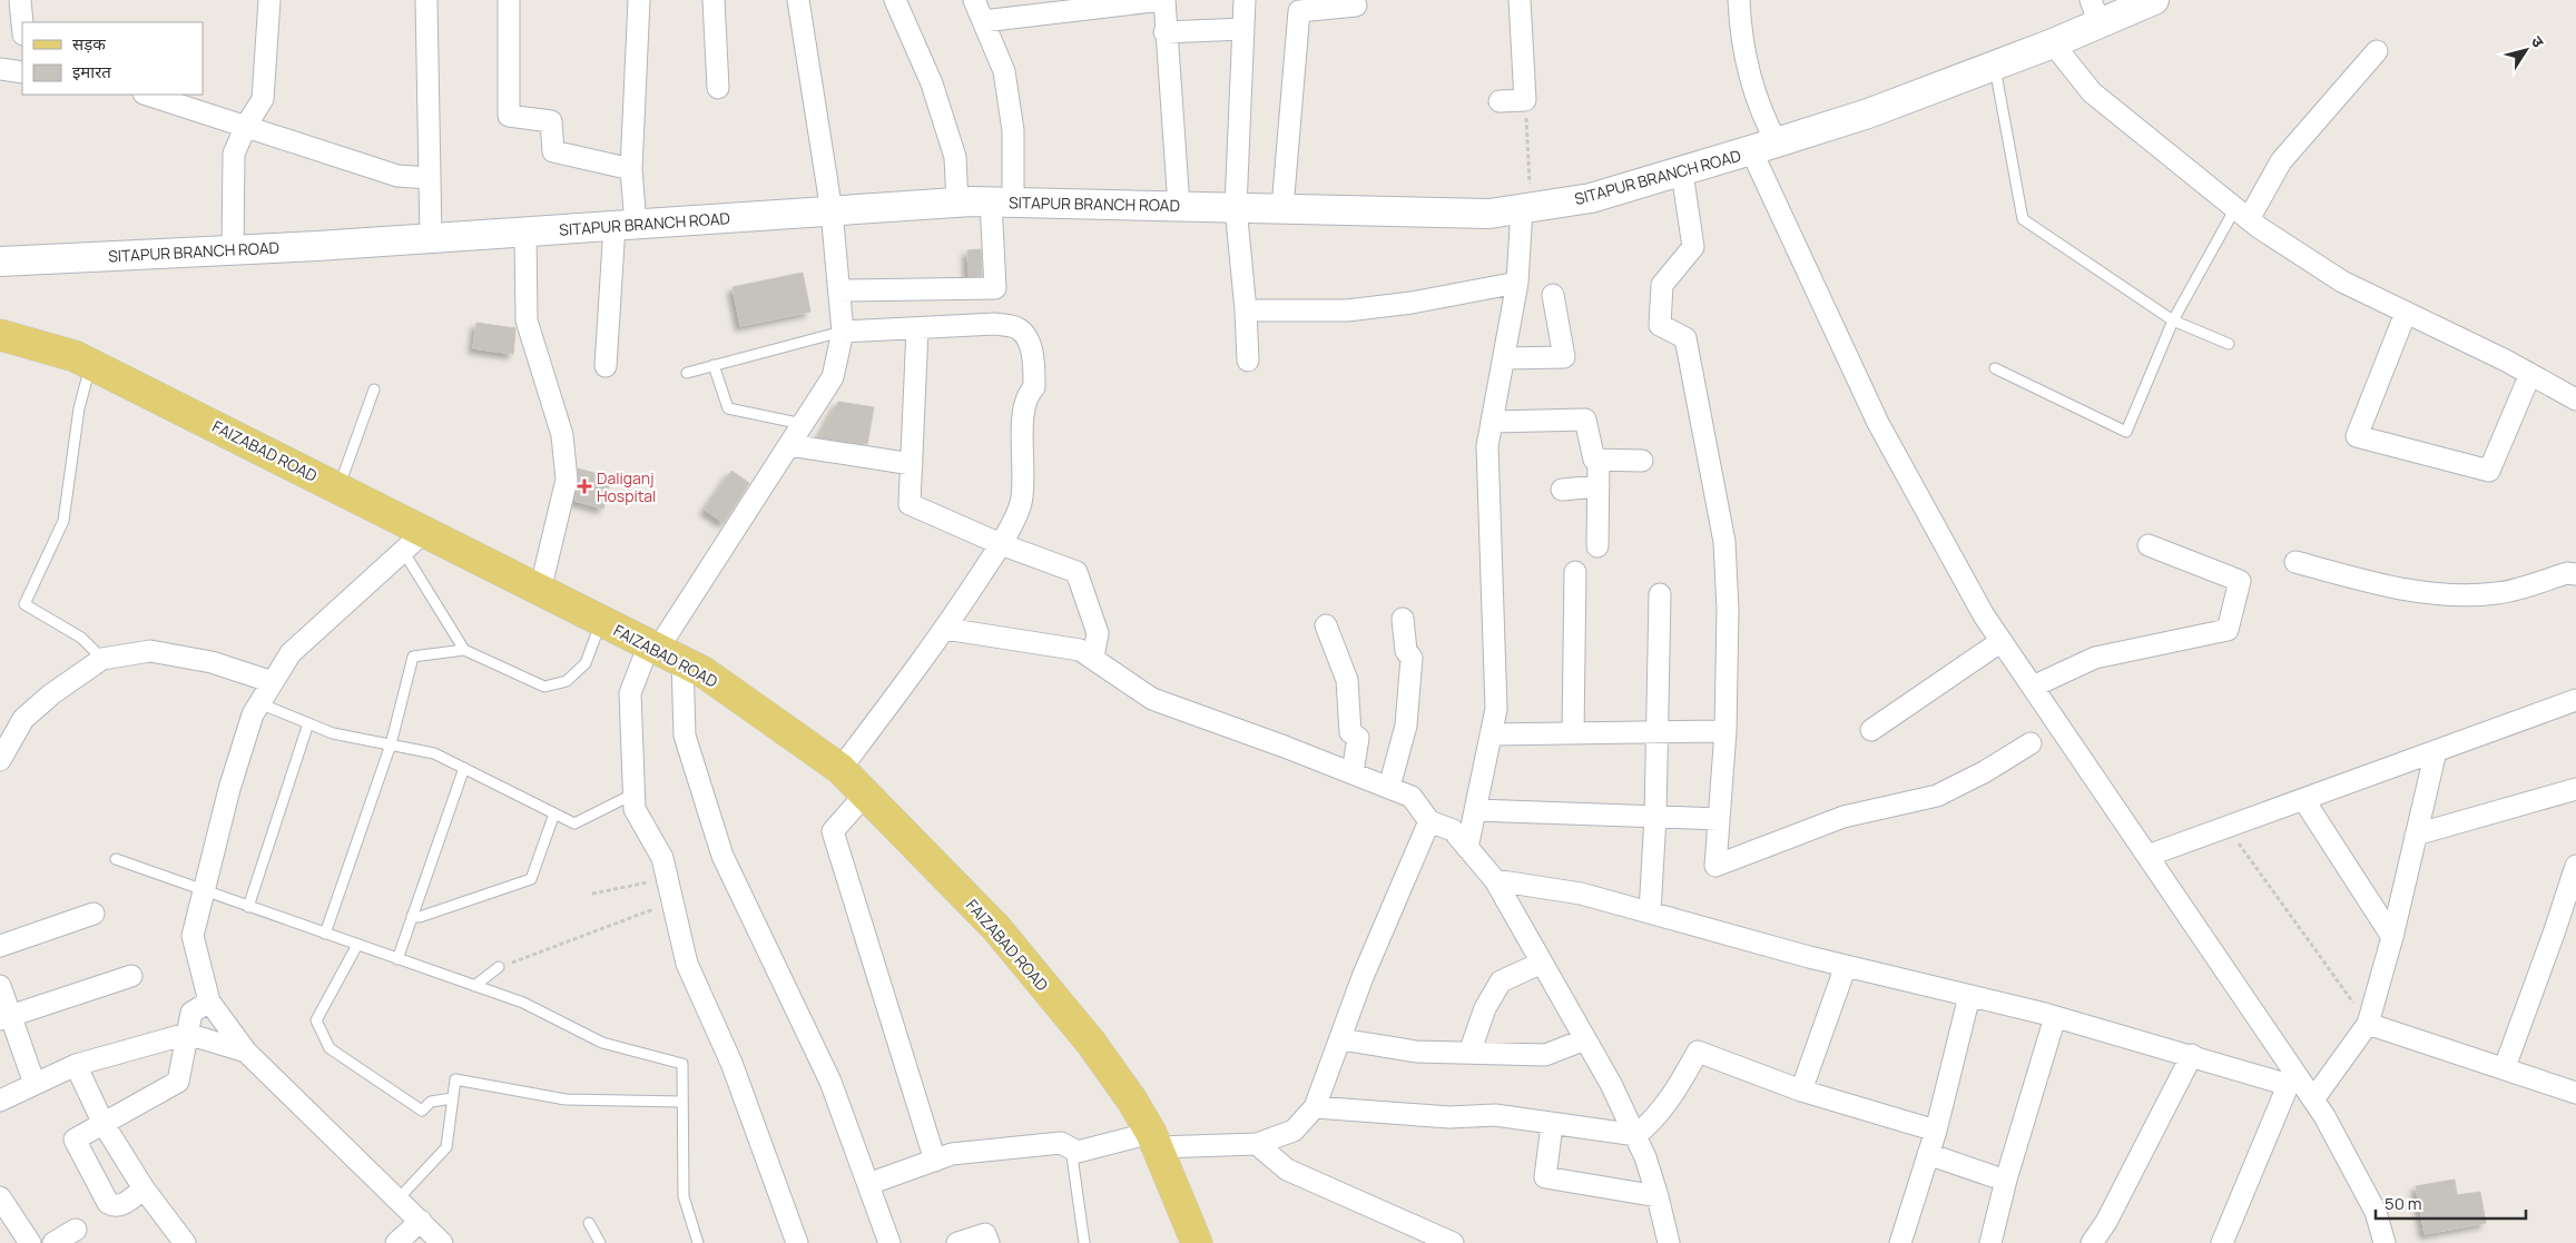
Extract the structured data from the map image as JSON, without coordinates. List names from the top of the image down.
{
  "streets": {
    "main road": ["FAIZABAD ROAD"],
    "street": ["SITAPUR BRANCH ROAD"]
  },
  "places": {
    "health": ["Daliganj Hospital"]
  },
  "legend": ["सड़क", "इमारत"],
  "scale_bar": "50 m",
  "north": "top right"
}
